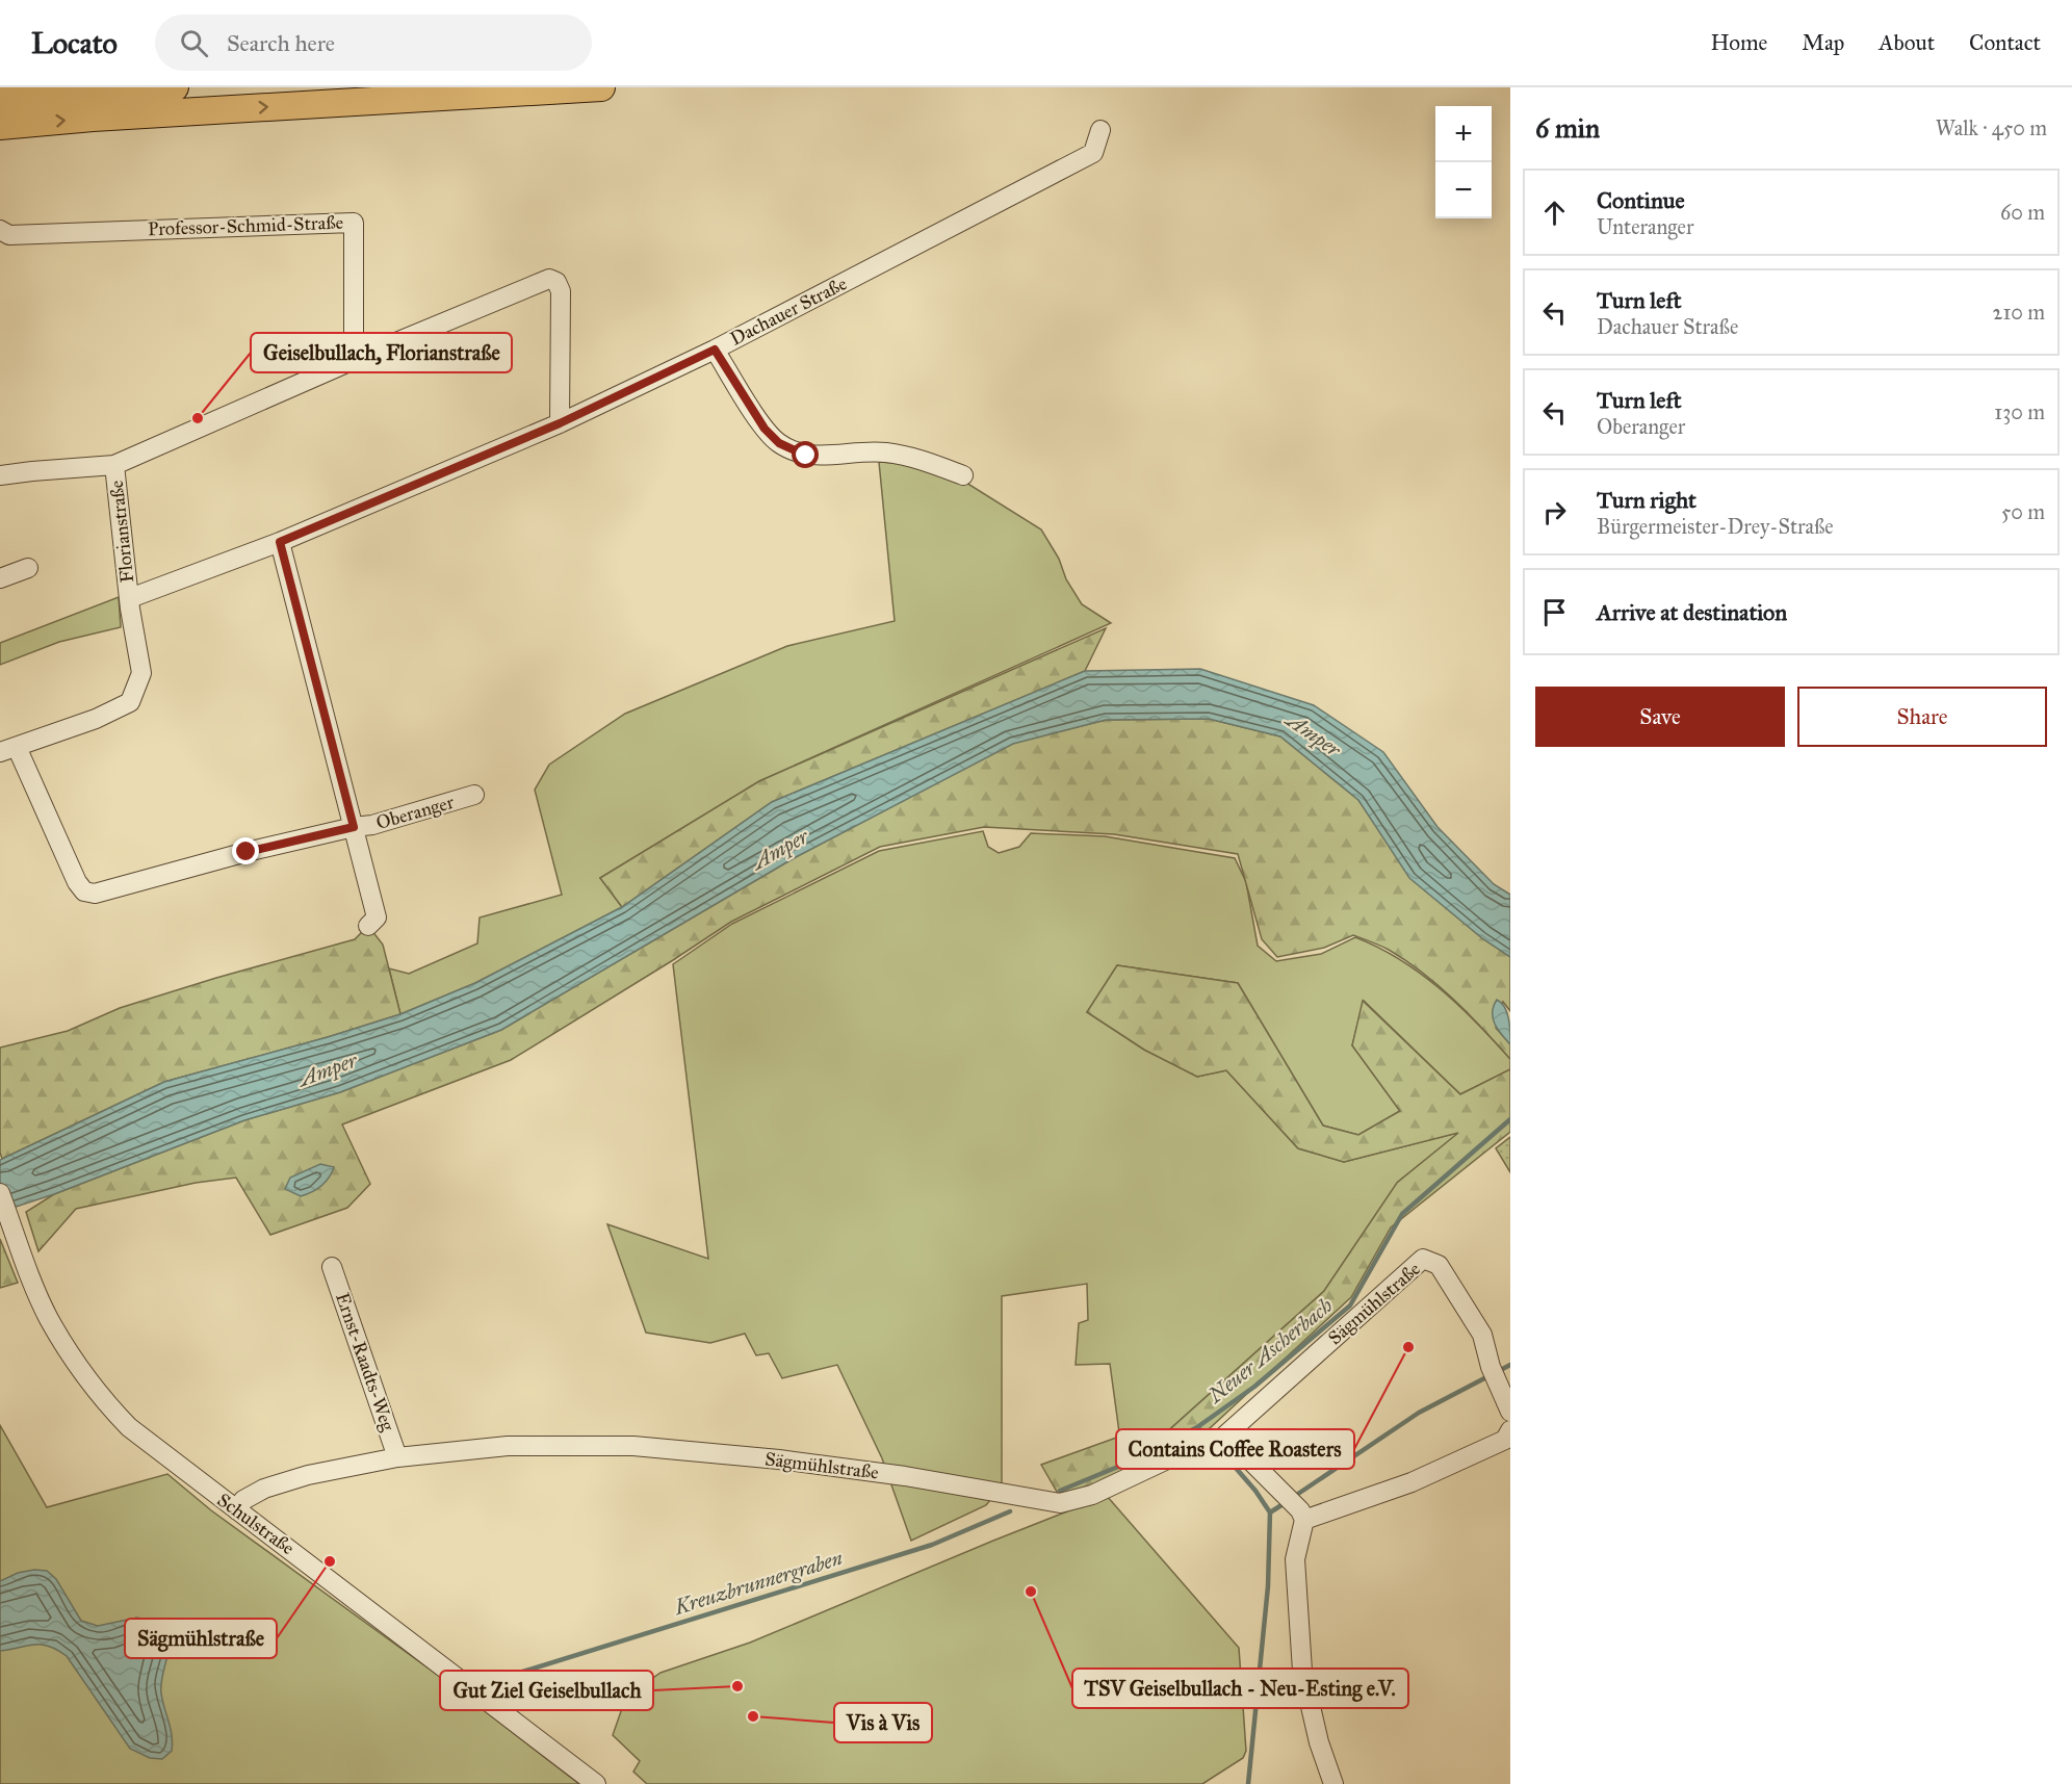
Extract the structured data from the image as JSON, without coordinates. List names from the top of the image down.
{
  "streets": {
    "street": [
      "Professor-Schmid-Straße",
      "Dachauer Straße",
      "Florianstraße",
      "Oberanger",
      "Sägmühlstraße",
      "Ernst-Raadts-Weg",
      "Schulstraße"
    ]
  },
  "crossings": [
    ["Professor-Schmid-Straße", "Florianstraße"],
    ["Dachauer Straße", "Florianstraße"],
    ["Dachauer Straße", "Oberanger"],
    ["Sägmühlstraße", "Ernst-Raadts-Weg"],
    ["Sägmühlstraße", "Schulstraße"]
  ],
  "water": ["Amper", "Neuer Ascherbach", "Kreuzbrunnergraben"],
  "places": [
    "Geiselbullach, Florianstraße",
    "Contains Coffee Roasters",
    "Sägmühlstraße",
    "TSV Geiselbullach - Neu-Esting e.V.",
    "Gut Ziel Geiselbullach",
    "Vis à Vis"
  ],
  "page": {
    "header": "Locato",
    "search": "Search here",
    "nav": [
      "Home",
      "Map",
      "About",
      "Contact"
    ],
    "heading": ["6 min", "Walk · 450 m"],
    "map_buttons": ["+", "−"],
    "list": [
      ["Continue", "Unteranger", "60 m"],
      ["Turn left", "Dachauer Straße", "210 m"],
      ["Turn left", "Oberanger", "130 m"],
      ["Turn right", "Bürgermeister-Drey-Straße", "50 m"],
      "Arrive at destination"
    ],
    "buttons": ["Save", "Share"]
  }
}
